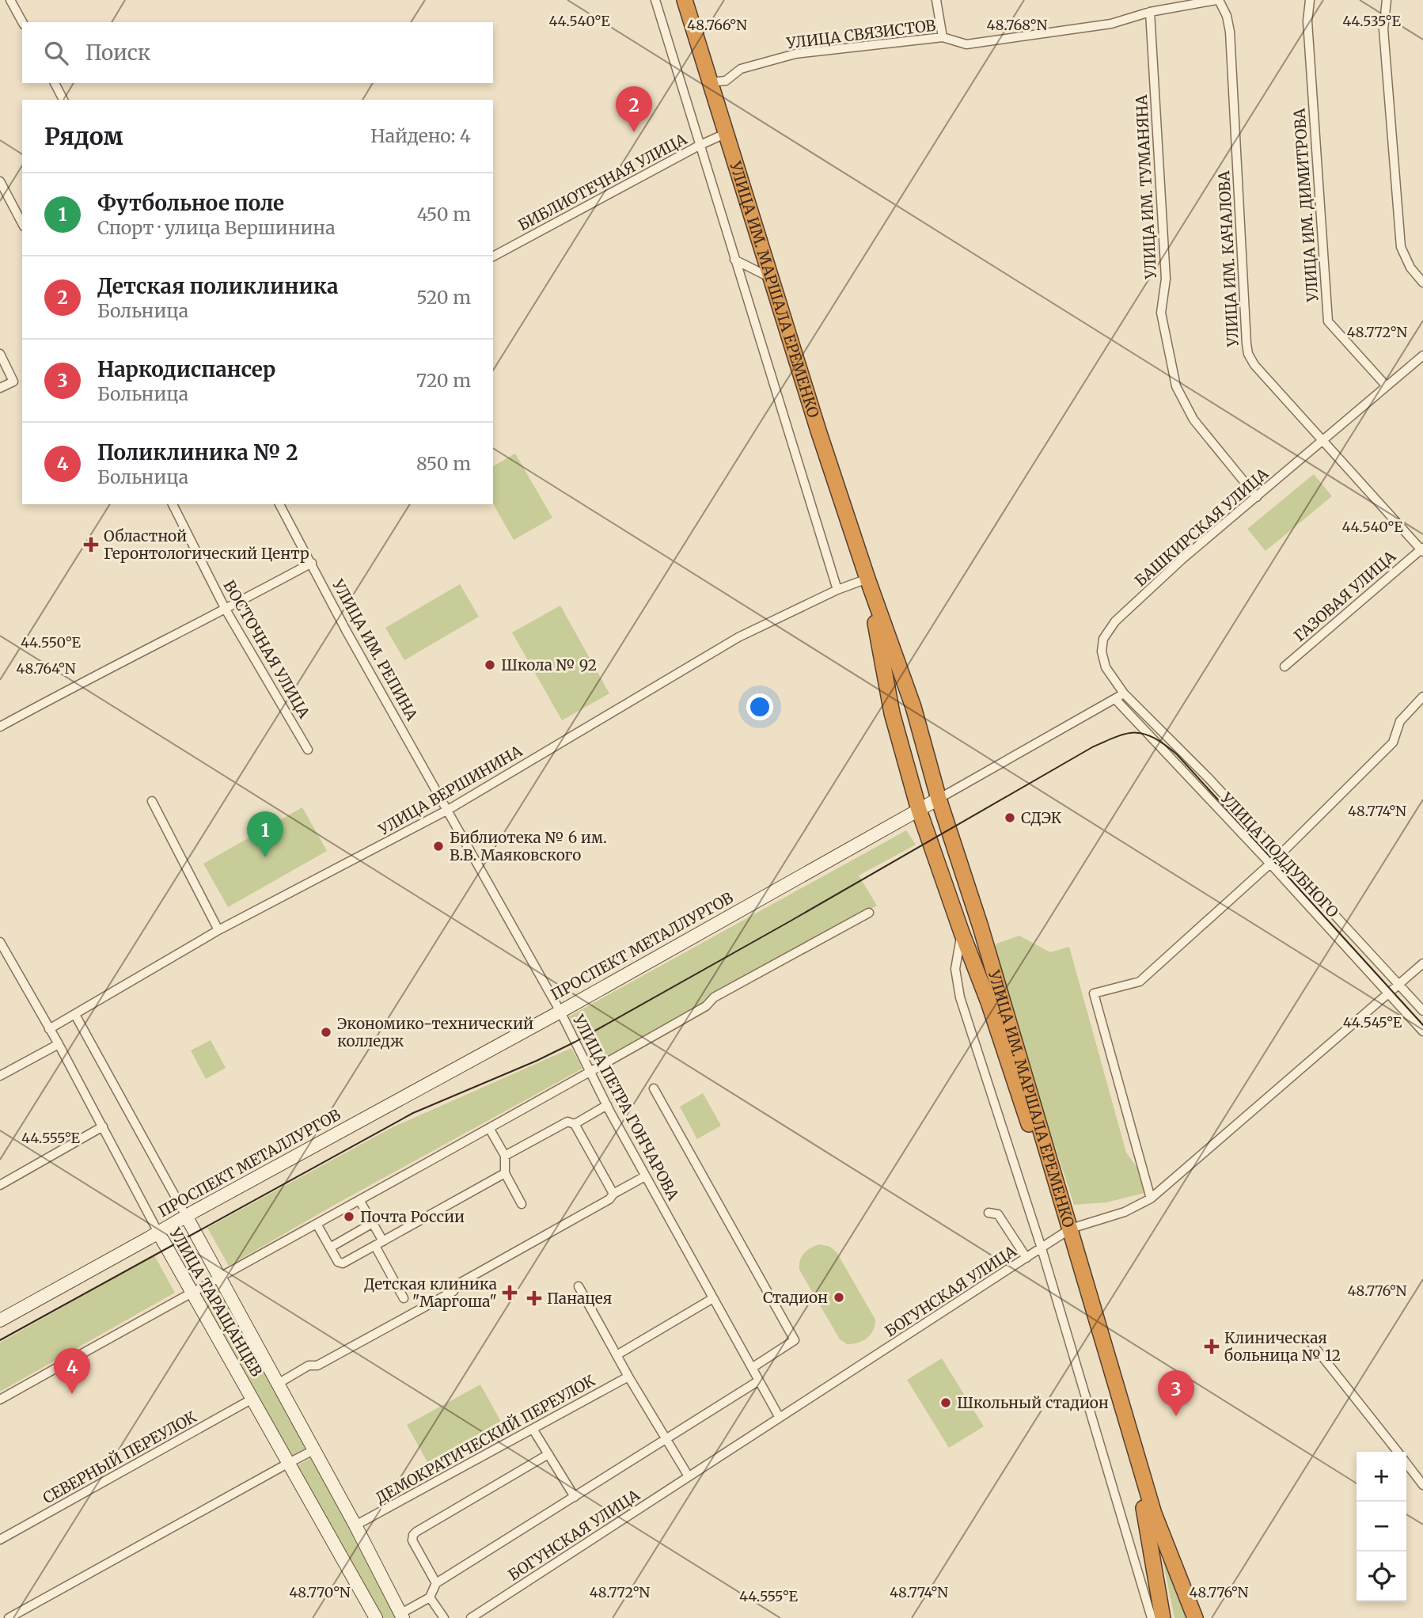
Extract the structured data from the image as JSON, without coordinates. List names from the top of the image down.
{
  "streets": {
    "highway": ["УЛИЦА ИМ. МАРШАЛА ЕРЕМЕНКО"],
    "main road": ["ПРОСПЕКТ МЕТАЛЛУРГОВ", "УЛИЦА ТАРАЩАНЦЕВ"],
    "street": [
      "УЛИЦА СВЯЗИСТОВ",
      "БИБЛИОТЕЧНАЯ УЛИЦА",
      "УЛИЦА ИМ. ТУМАНЯНА",
      "УЛИЦА ИМ. ДИМИТРОВА",
      "УЛИЦА ИМ. КАЧАЛОВА",
      "БАШКИРСКАЯ УЛИЦА",
      "ГАЗОВАЯ УЛИЦА",
      "ВОСТОЧНАЯ УЛИЦА",
      "УЛИЦА ИМ. РЕПИНА",
      "УЛИЦА ВЕРШИНИНА",
      "УЛИЦА ПОДДУБНОГО",
      "УЛИЦА ПЕТРА ГОНЧАРОВА",
      "БОГУНСКАЯ УЛИЦА",
      "ДЕМОКРАТИЧЕСКИЙ ПЕРЕУЛОК",
      "СЕВЕРНЫЙ ПЕРЕУЛОК"
    ]
  },
  "crossings": [
    ["УЛИЦА СВЯЗИСТОВ", "УЛИЦА ИМ. ТУМАНЯНА"],
    ["УЛИЦА СВЯЗИСТОВ", "УЛИЦА ИМ. КАЧАЛОВА"],
    ["УЛИЦА СВЯЗИСТОВ", "УЛИЦА ИМ. МАРШАЛА ЕРЕМЕНКО"],
    ["БИБЛИОТЕЧНАЯ УЛИЦА", "УЛИЦА ИМ. МАРШАЛА ЕРЕМЕНКО"],
    ["УЛИЦА ИМ. ТУМАНЯНА", "БАШКИРСКАЯ УЛИЦА"],
    ["УЛИЦА ИМ. ДИМИТРОВА", "БАШКИРСКАЯ УЛИЦА"],
    ["УЛИЦА ИМ. КАЧАЛОВА", "БАШКИРСКАЯ УЛИЦА"],
    ["УЛИЦА ИМ. КАЧАЛОВА", "ГАЗОВАЯ УЛИЦА"],
    ["УЛИЦА ИМ. МАРШАЛА ЕРЕМЕНКО", "УЛИЦА ВЕРШИНИНА"],
    ["УЛИЦА ИМ. МАРШАЛА ЕРЕМЕНКО", "ПРОСПЕКТ МЕТАЛЛУРГОВ"],
    ["УЛИЦА ИМ. МАРШАЛА ЕРЕМЕНКО", "БОГУНСКАЯ УЛИЦА"],
    ["БАШКИРСКАЯ УЛИЦА", "УЛИЦА ПОДДУБНОГО"],
    ["БАШКИРСКАЯ УЛИЦА", "ПРОСПЕКТ МЕТАЛЛУРГОВ"],
    ["УЛИЦА ИМ. РЕПИНА", "УЛИЦА ВЕРШИНИНА"],
    ["УЛИЦА ИМ. РЕПИНА", "УЛИЦА ПЕТРА ГОНЧАРОВА"],
    ["УЛИЦА ВЕРШИНИНА", "УЛИЦА ПЕТРА ГОНЧАРОВА"],
    ["УЛИЦА ВЕРШИНИНА", "УЛИЦА ТАРАЩАНЦЕВ"],
    ["УЛИЦА ПОДДУБНОГО", "ПРОСПЕКТ МЕТАЛЛУРГОВ"],
    ["УЛИЦА ПОДДУБНОГО", "БОГУНСКАЯ УЛИЦА"],
    ["ПРОСПЕКТ МЕТАЛЛУРГОВ", "УЛИЦА ПЕТРА ГОНЧАРОВА"],
    ["ПРОСПЕКТ МЕТАЛЛУРГОВ", "УЛИЦА ТАРАЩАНЦЕВ"],
    ["УЛИЦА ПЕТРА ГОНЧАРОВА", "БОГУНСКАЯ УЛИЦА"],
    ["УЛИЦА ТАРАЩАНЦЕВ", "ДЕМОКРАТИЧЕСКИЙ ПЕРЕУЛОК"],
    ["УЛИЦА ТАРАЩАНЦЕВ", "СЕВЕРНЫЙ ПЕРЕУЛОК"]
  ],
  "places": {
    "health": [
      "Областной Геронтологический Центр",
      "Детская клиника \"Маргоша\"",
      "Панацея",
      "Клиническая больница № 12"
    ],
    "other": [
      "Школа № 92",
      "СДЭК",
      "Библиотека № 6 им. В.В. Маяковского",
      "Экономико-технический колледж",
      "Почта России",
      "Стадион",
      "Школьный стадион"
    ]
  },
  "page": {
    "search": "Поиск",
    "pins": [
      "2",
      "1",
      "4",
      "3"
    ],
    "heading": ["Рядом", "Найдено: 4"],
    "list": [
      {
        "mark": "1",
        "name": "Футбольное поле",
        "note": "Спорт · улица Вершинина",
        "value": "450 m"
      },
      {
        "mark": "2",
        "name": "Детская поликлиника",
        "note": "Больница",
        "value": "520 m"
      },
      {
        "mark": "3",
        "name": "Наркодиспансер",
        "note": "Больница",
        "value": "720 m"
      },
      {
        "mark": "4",
        "name": "Поликлиника № 2",
        "note": "Больница",
        "value": "850 m"
      }
    ],
    "map_buttons": ["+", "−"]
  },
  "coordinates": [
    "44.540°E",
    "44.535°E",
    "48.766°N",
    "48.768°N",
    "48.772°N",
    "44.550°E",
    "48.764°N",
    "48.774°N",
    "44.545°E",
    "44.555°E",
    "48.776°N",
    "48.770°N"
  ]
}
